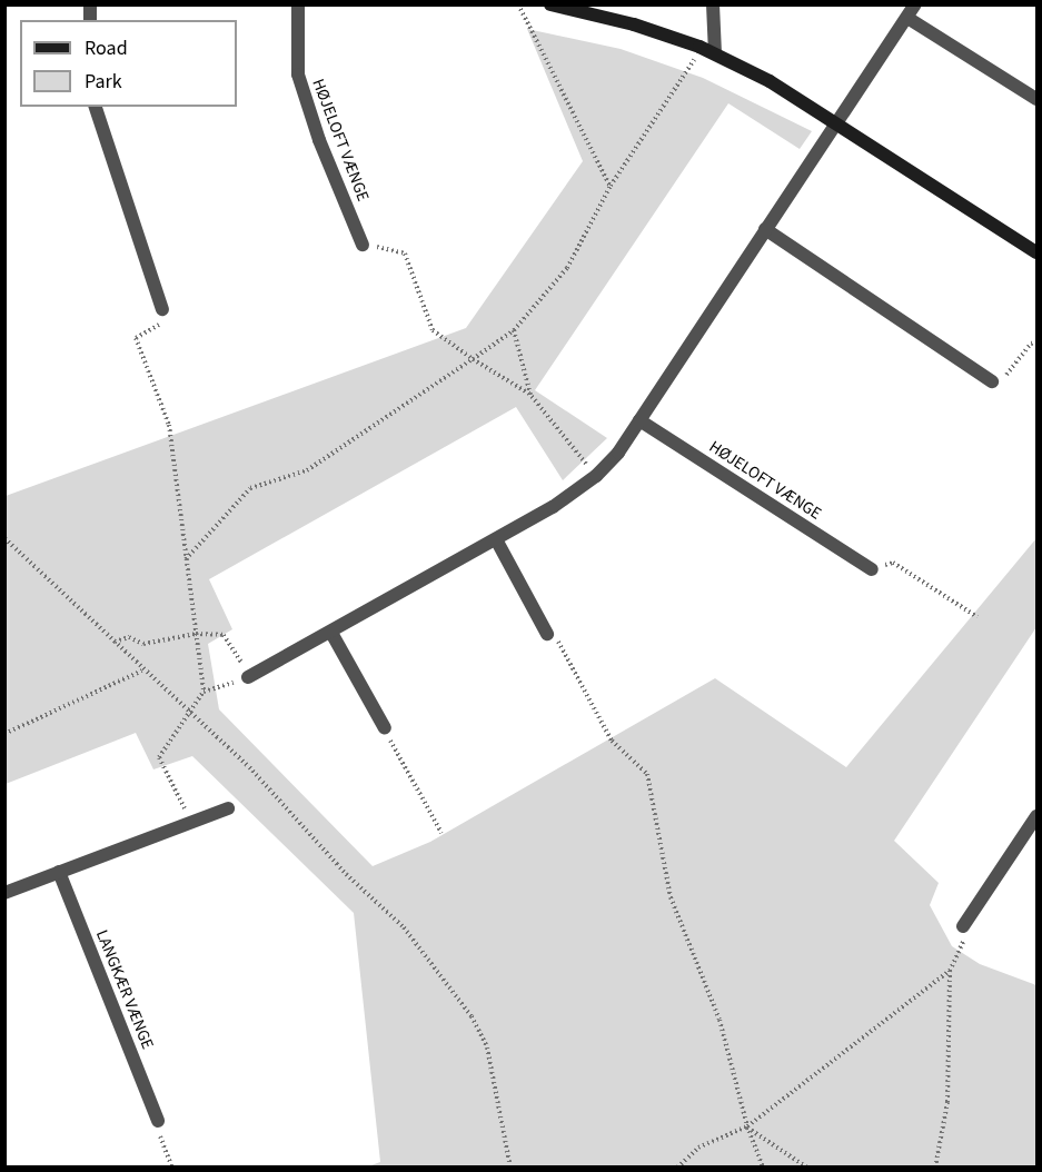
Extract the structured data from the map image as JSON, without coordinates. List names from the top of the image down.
{
  "streets": {
    "street": ["HØJELOFT VÆNGE", "LANGKÆR VÆNGE"]
  },
  "legend": ["Road", "Park"]
}
